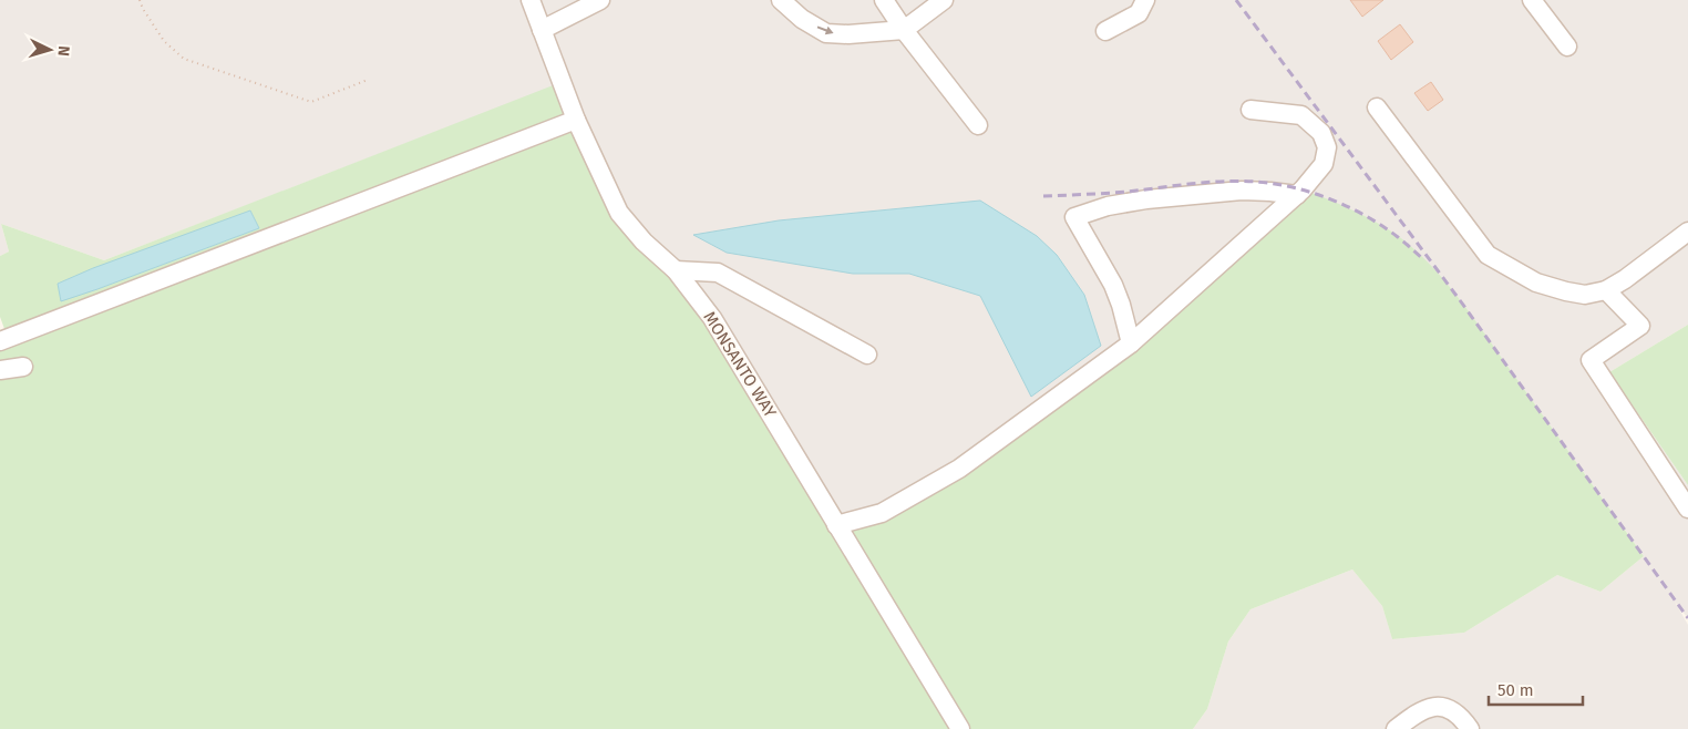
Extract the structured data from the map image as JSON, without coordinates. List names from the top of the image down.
{
  "streets": {
    "street": ["MONSANTO WAY"]
  },
  "scale_bar": "50 m",
  "north": "right"
}
